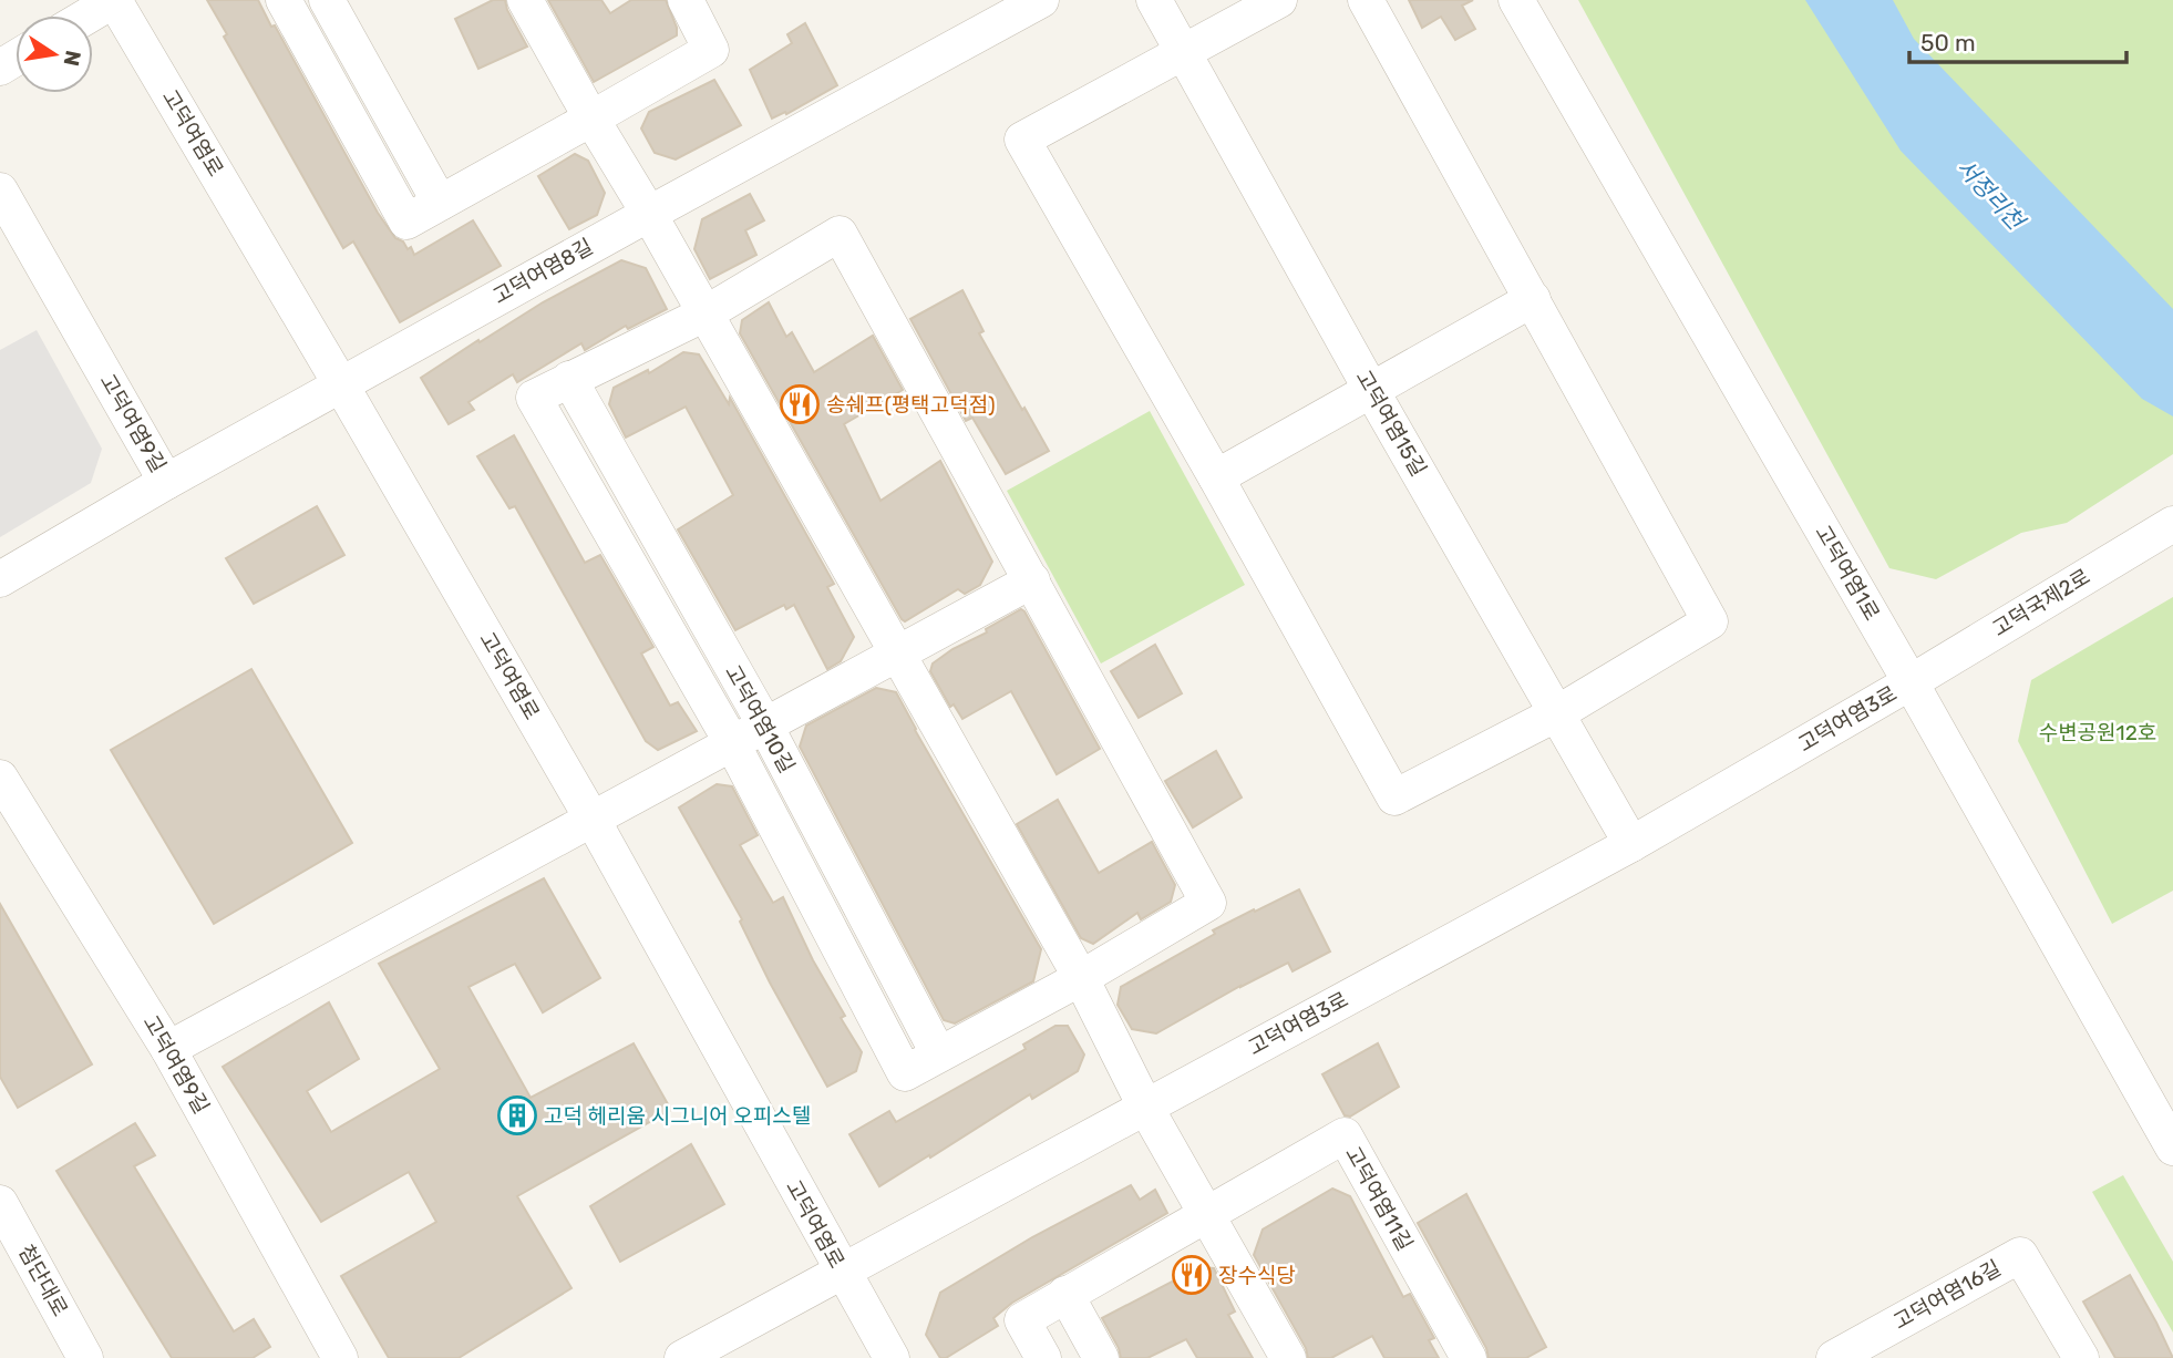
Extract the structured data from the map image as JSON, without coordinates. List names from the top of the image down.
{
  "streets": {
    "street": [
      "고덕여염로",
      "고덕여염8길",
      "고덕여염9길",
      "고덕여염15길",
      "고덕여염1로",
      "고덕국제2로",
      "고덕여염10길",
      "고덕여염3로",
      "고덕여염11길",
      "첨단대로",
      "고덕여염16길"
    ]
  },
  "crossings": [
    ["고덕여염로", "고덕여염8길"],
    ["고덕여염로", "고덕여염9길"],
    ["고덕여염로", "고덕여염3로"],
    ["고덕여염8길", "고덕여염9길"],
    ["고덕여염15길", "고덕여염3로"],
    ["고덕여염1로", "고덕국제2로"],
    ["고덕여염1로", "고덕여염3로"],
    ["고덕국제2로", "고덕여염3로"]
  ],
  "water": ["서정리천"],
  "parks": ["수변공원12호"],
  "places": {
    "restaurant": ["송쉐프(평택고덕점)", "장수식당"],
    "building": ["고덕 헤리움 시그니어 오피스텔"]
  },
  "scale_bar": "50 m",
  "north": "right"
}
